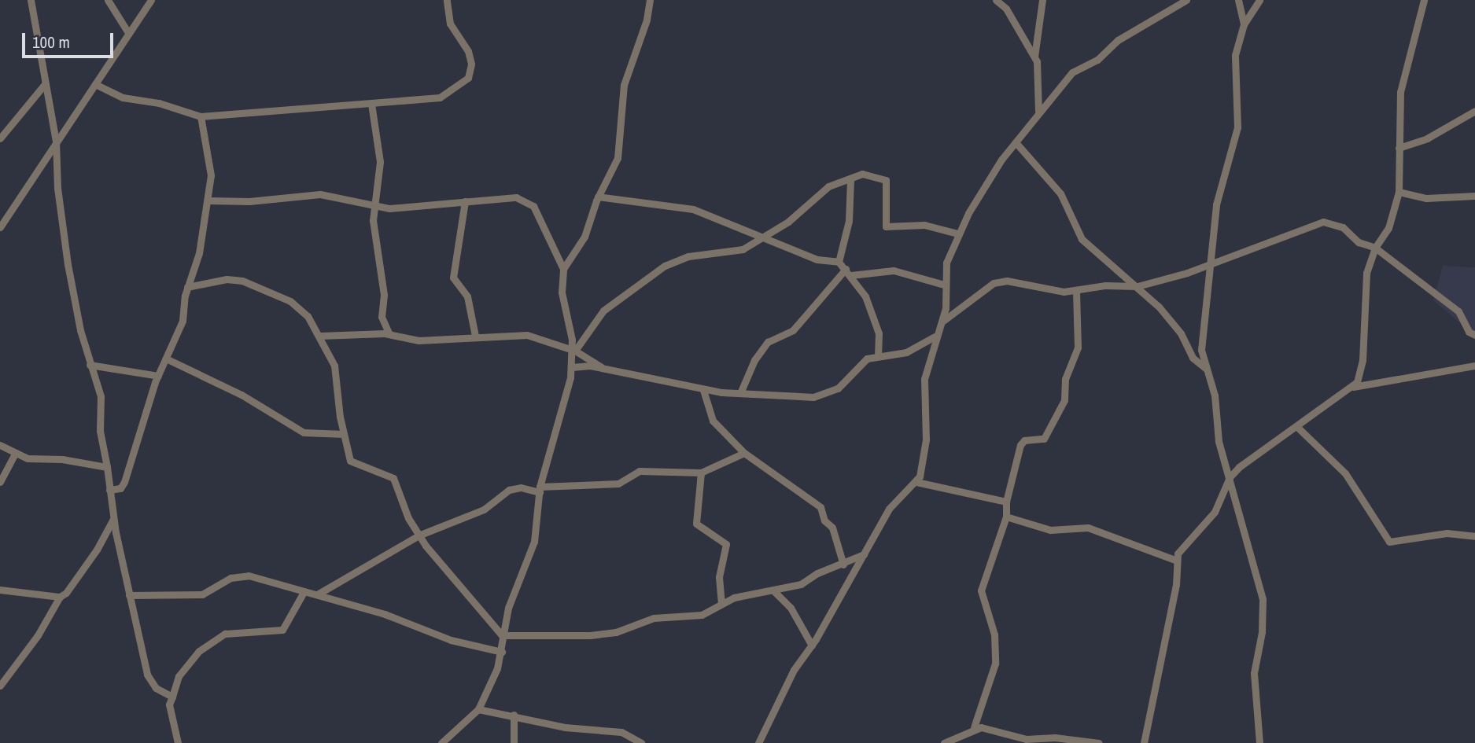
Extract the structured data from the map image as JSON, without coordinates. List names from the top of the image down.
{
  "scale_bar": "100 m"
}
